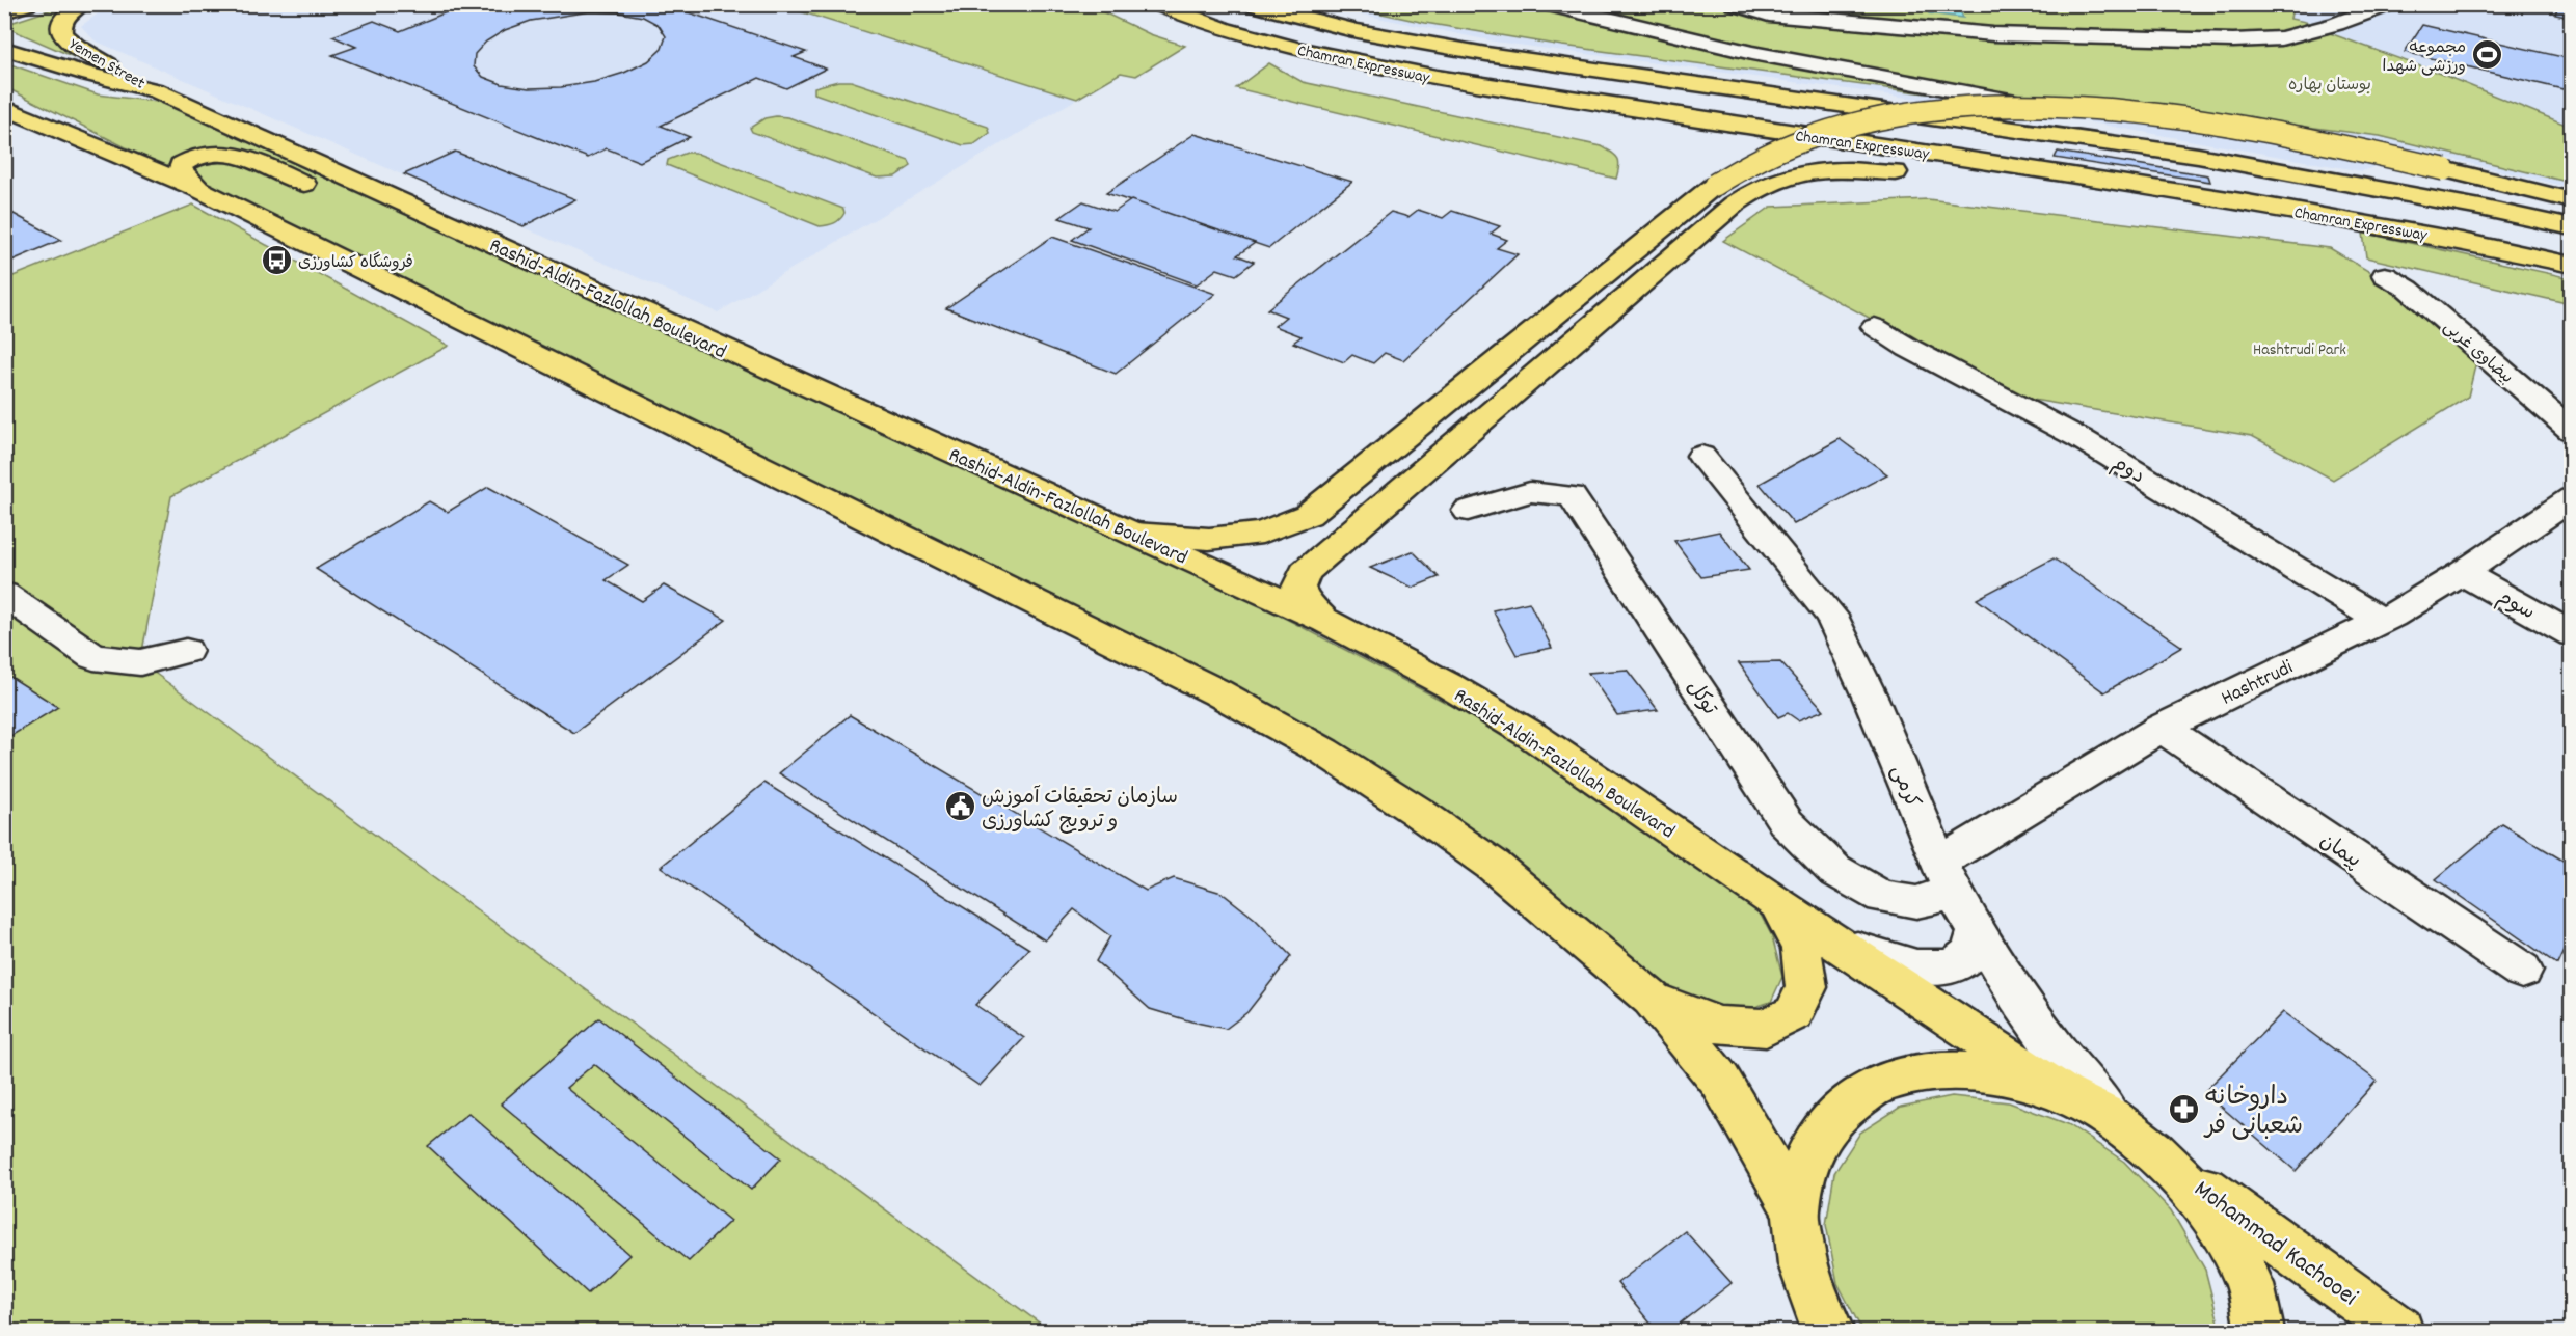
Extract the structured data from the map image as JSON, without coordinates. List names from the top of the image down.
{
  "streets": {
    "main road": [
      "Yemen Street",
      "Chamran Expressway",
      "Rashid-Aldin-Fazlollah Boulevard",
      "Mohammad Kachooei"
    ],
    "street": [
      "بیضاوی غربی",
      "دوم",
      "سوم",
      "Hashtrudi",
      "توکل",
      "کرمی",
      "پیمان"
    ]
  },
  "crossings": [
    ["Yemen Street", "Rashid-Aldin-Fazlollah Boulevard"],
    ["دوم", "Hashtrudi"],
    ["سوم", "Hashtrudi"],
    ["Hashtrudi", "کرمی"],
    ["Hashtrudi", "پیمان"],
    ["توکل", "کرمی"]
  ],
  "parks": ["بوستان بهاره", "Hashtrudi Park"],
  "places": {
    "sports": ["مجموعه ورزشی شهدا"],
    "bus stop": ["فروشگاه کشاورزی"],
    "public building": ["سازمان تحقیقات آموزش و ترویج کشاورزی"],
    "pharmacy": ["داروخانه شعبانی فر"]
  }
}
